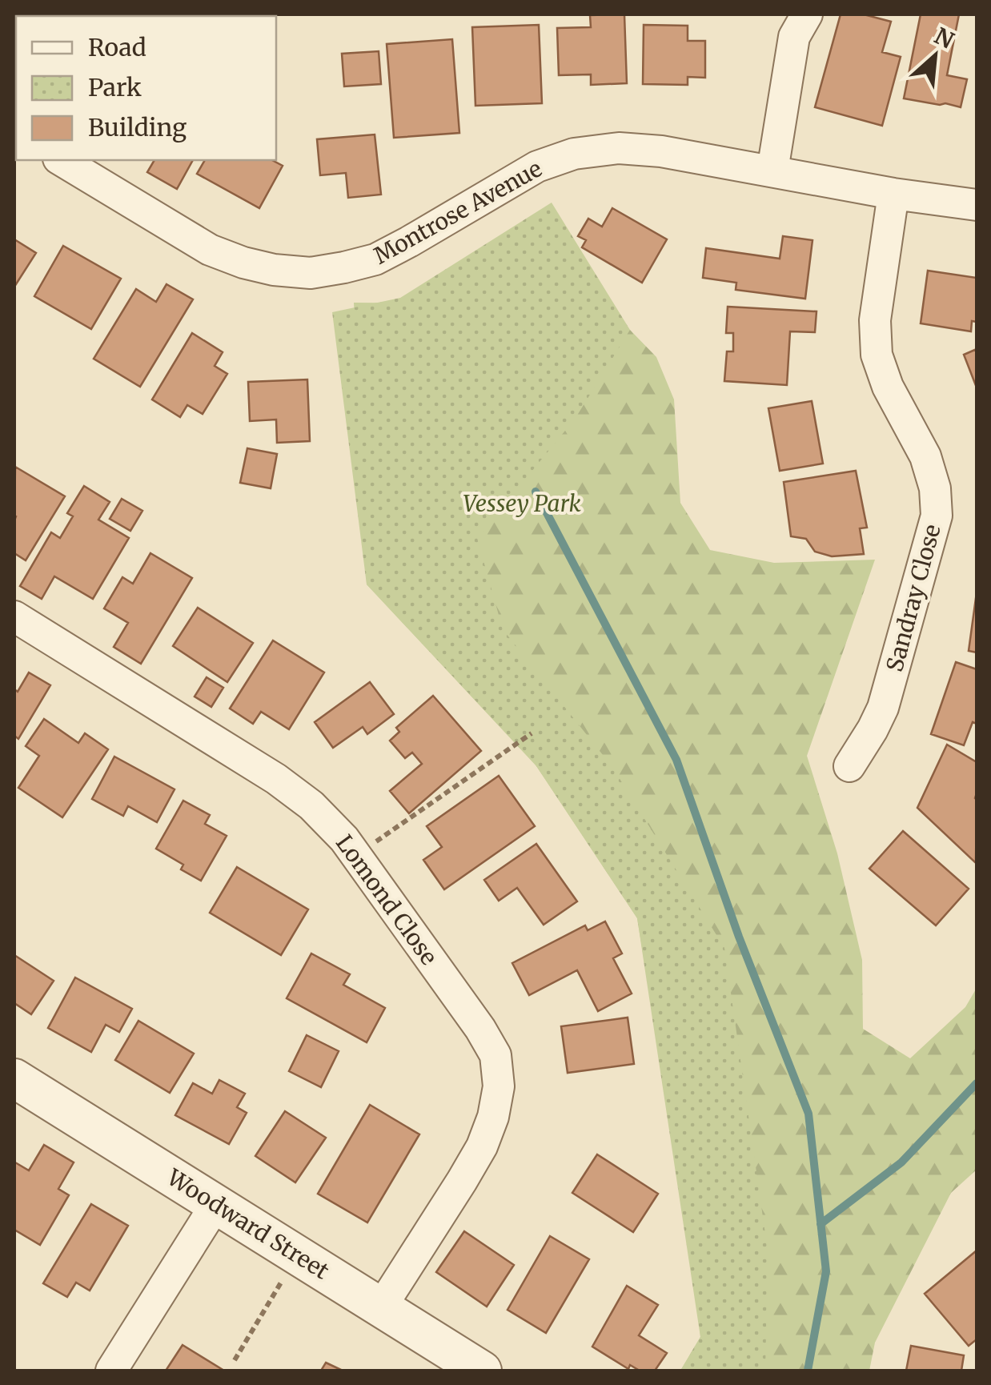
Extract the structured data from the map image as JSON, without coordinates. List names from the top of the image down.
{
  "streets": {
    "street": [
      "Montrose Avenue",
      "Sandray Close",
      "Lomond Close",
      "Woodward Street"
    ]
  },
  "crossings": [
    ["Montrose Avenue", "Sandray Close"],
    ["Lomond Close", "Woodward Street"]
  ],
  "parks": ["Vessey Park"],
  "legend": ["Road", "Park", "Building"],
  "north": "top right"
}
